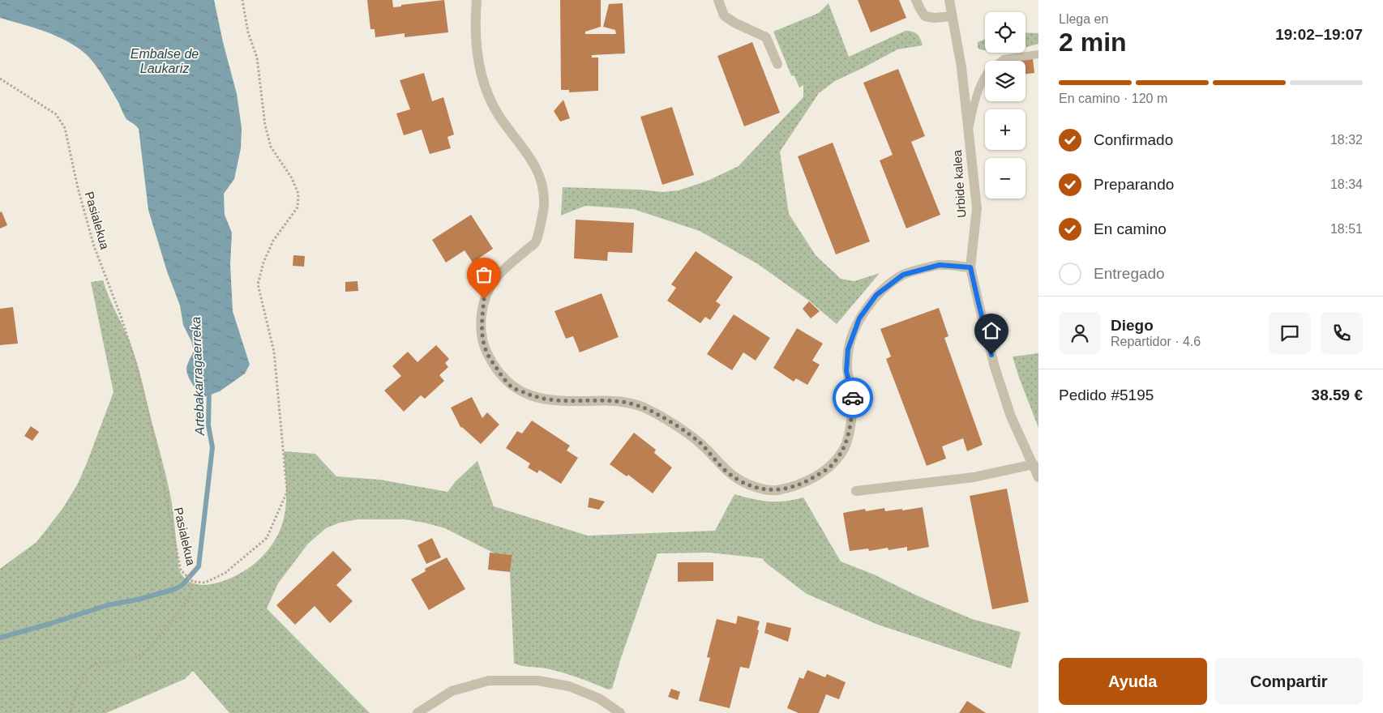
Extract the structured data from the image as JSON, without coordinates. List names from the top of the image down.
{
  "streets": {
    "street": ["Urbide kalea"],
    "path": ["Pasialekua"]
  },
  "water": ["Embalse de Laukariz", "Artebakarragaerreka"],
  "page": {
    "heading": ["2 min", "Llega en", "19:02–19:07"],
    "panel": [
      "Diego",
      "Repartidor · 4.6",
      "Pedido #5195",
      "38.59 €"
    ],
    "map_buttons": ["+", "−"],
    "bar": "En camino · 120 m",
    "list": [
      ["Confirmado", "18:32"],
      ["Preparando", "18:34"],
      ["En camino", "18:51"],
      "Entregado"
    ],
    "buttons": ["Ayuda", "Compartir"]
  }
}
